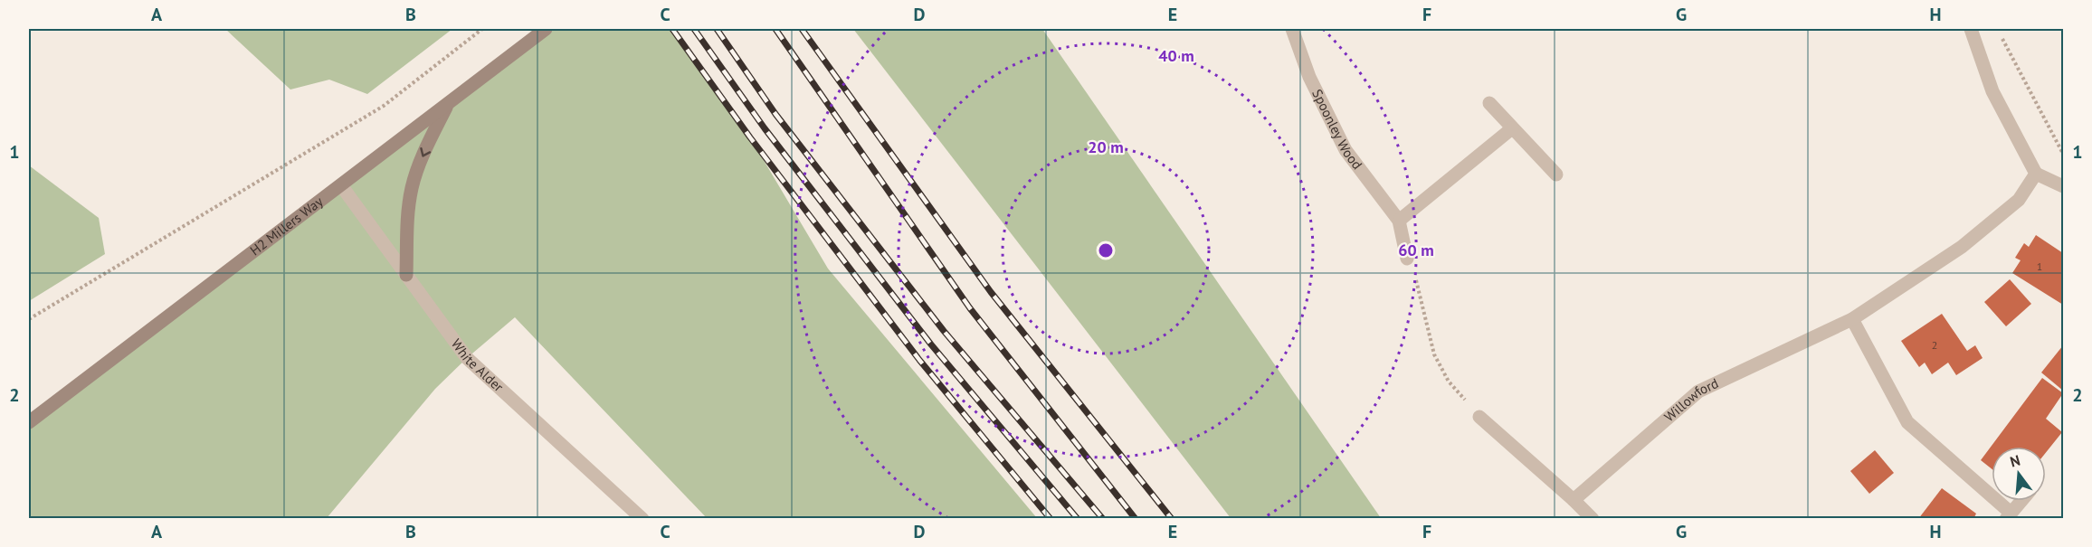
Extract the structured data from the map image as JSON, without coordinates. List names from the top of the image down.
{
  "streets": {
    "street": [
      "Spoonley Wood",
      "H2 Millers Way",
      "White Alder",
      "Willowford"
    ]
  },
  "crossings": [
    ["H2 Millers Way", "White Alder"]
  ],
  "house_numbers": ["1", "2"],
  "north": "top",
  "grid": {
    "columns": [
      "A",
      "B",
      "C",
      "D",
      "E",
      "F",
      "G",
      "H"
    ],
    "rows": ["1", "2"]
  },
  "rings": ["40 m", "20 m", "60 m"]
}
